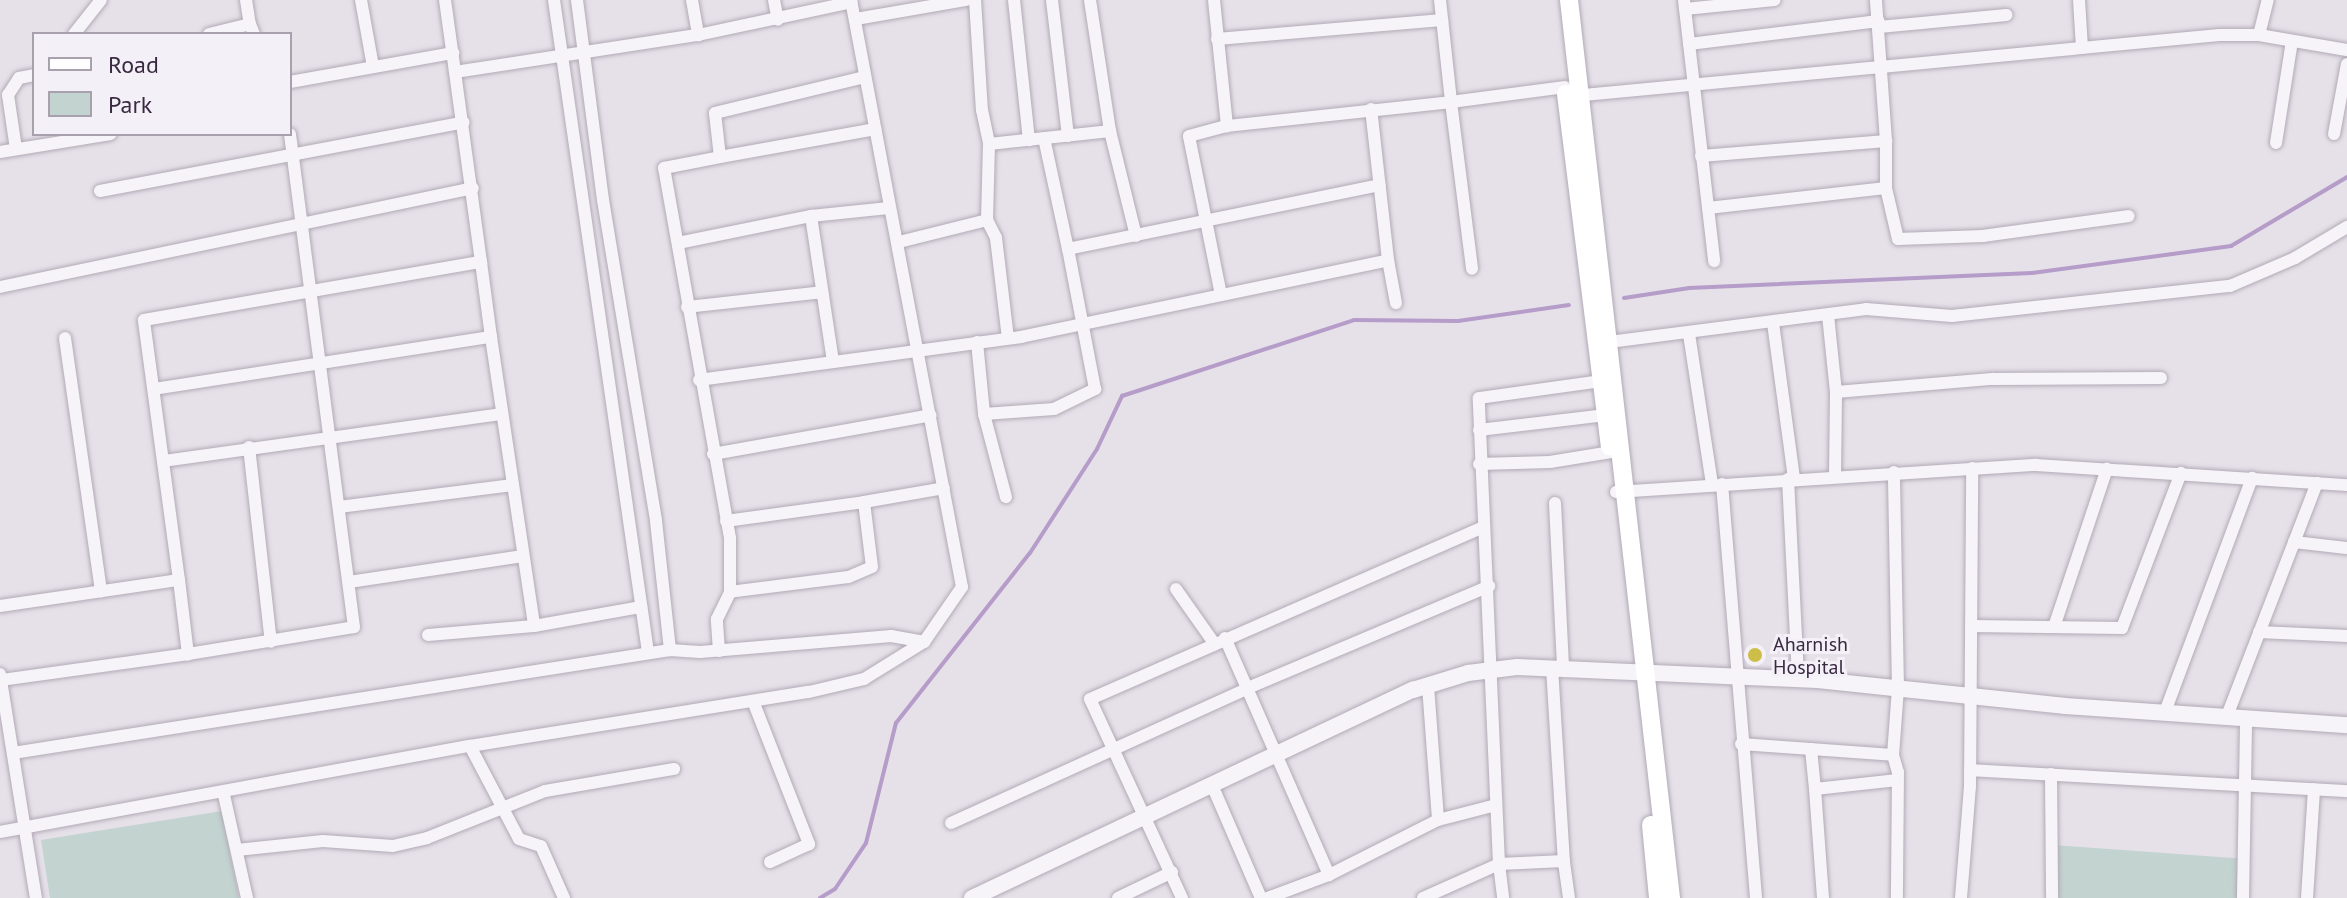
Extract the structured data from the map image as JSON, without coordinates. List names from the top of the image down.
{
  "places": ["Aharnish Hospital"],
  "legend": ["Road", "Park"]
}
